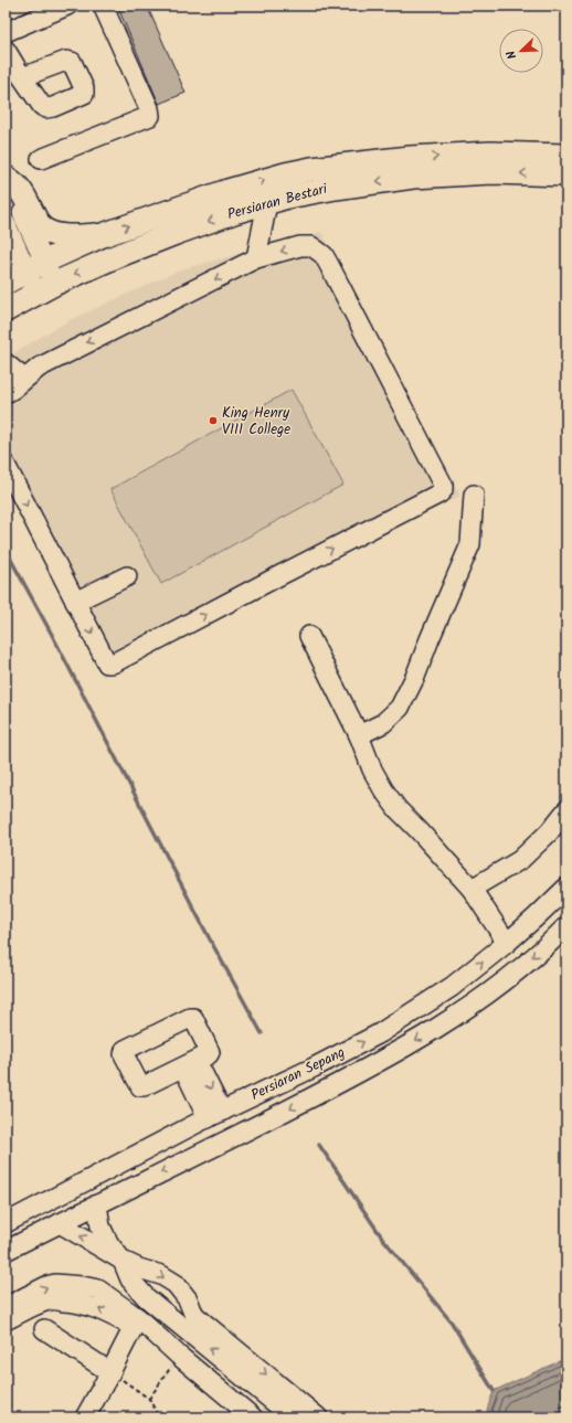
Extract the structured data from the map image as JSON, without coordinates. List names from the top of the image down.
{
  "streets": {
    "main road": ["Persiaran Bestari"],
    "street": ["Persiaran Sepang"]
  },
  "places": ["King Henry VIII College"],
  "north": "bottom left"
}
